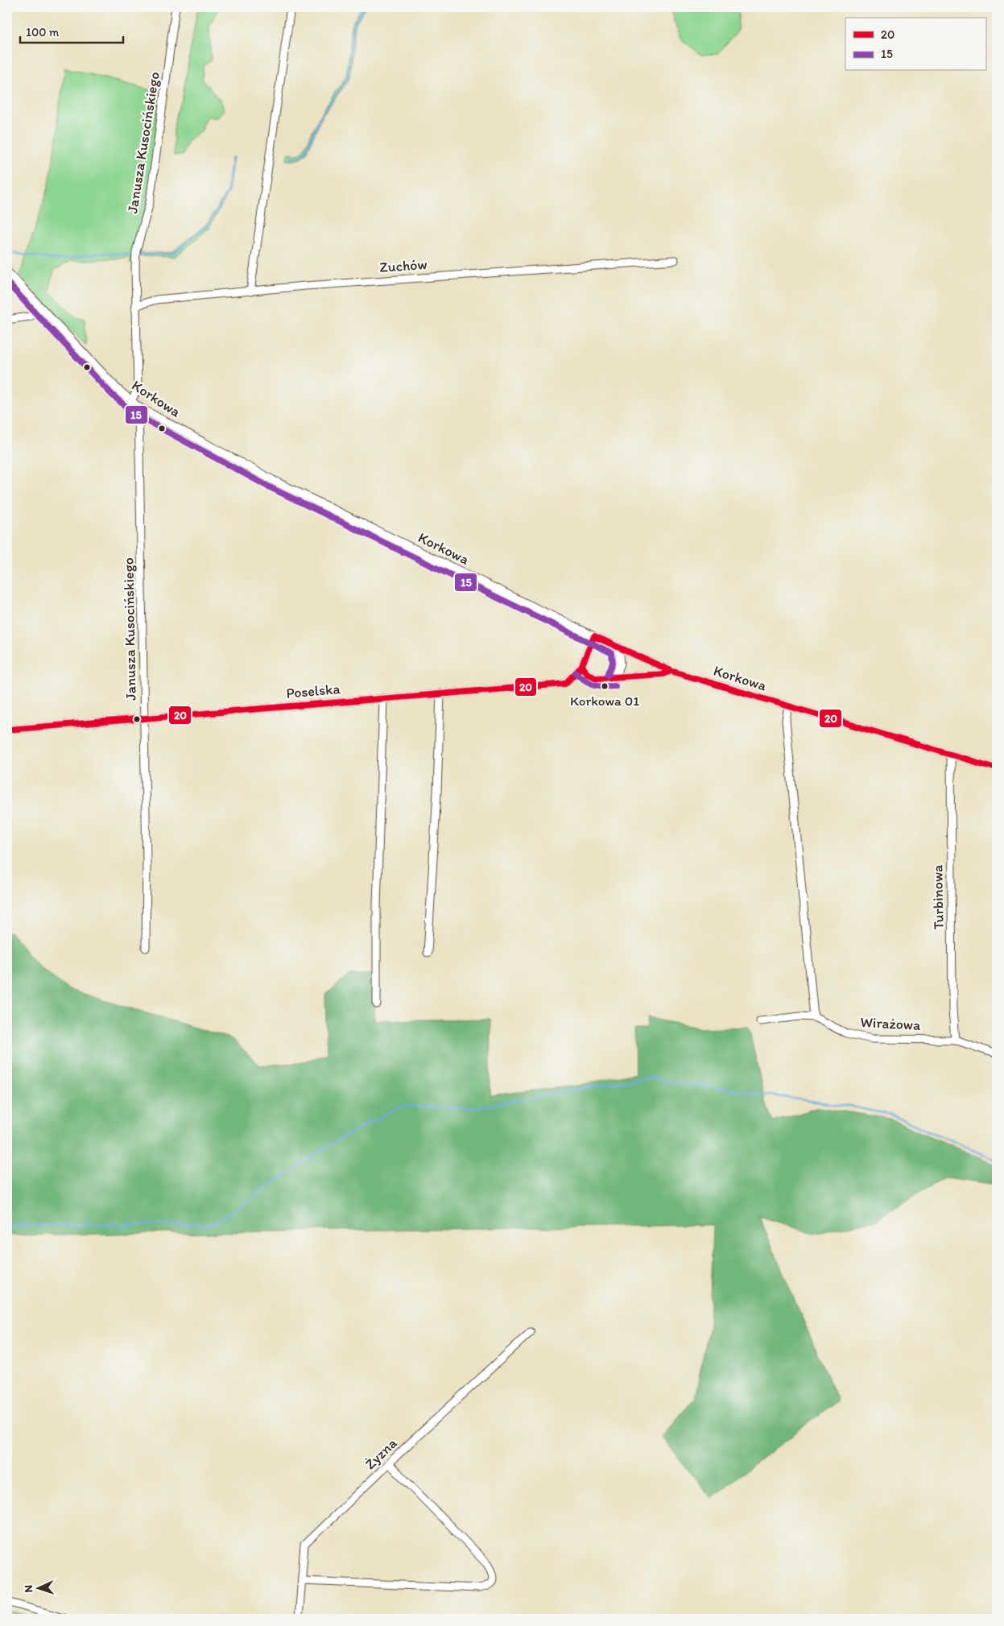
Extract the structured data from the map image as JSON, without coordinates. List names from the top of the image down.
{
  "streets": {
    "street": [
      "Janusza Kusocińskiego",
      "Zuchów",
      "Korkowa",
      "Poselska",
      "Turbinowa",
      "Wirażowa",
      "Żyzna"
    ]
  },
  "crossings": [
    ["Janusza Kusocińskiego", "Zuchów"],
    ["Janusza Kusocińskiego", "Korkowa"],
    ["Janusza Kusocińskiego", "Poselska"],
    ["Korkowa", "Poselska"],
    ["Korkowa", "Turbinowa"],
    ["Turbinowa", "Wirażowa"]
  ],
  "places": ["Korkowa 01"],
  "lines": ["transit line 15", "transit line 20"],
  "legend": ["20", "15"],
  "scale_bar": "100 m",
  "north": "left"
}
